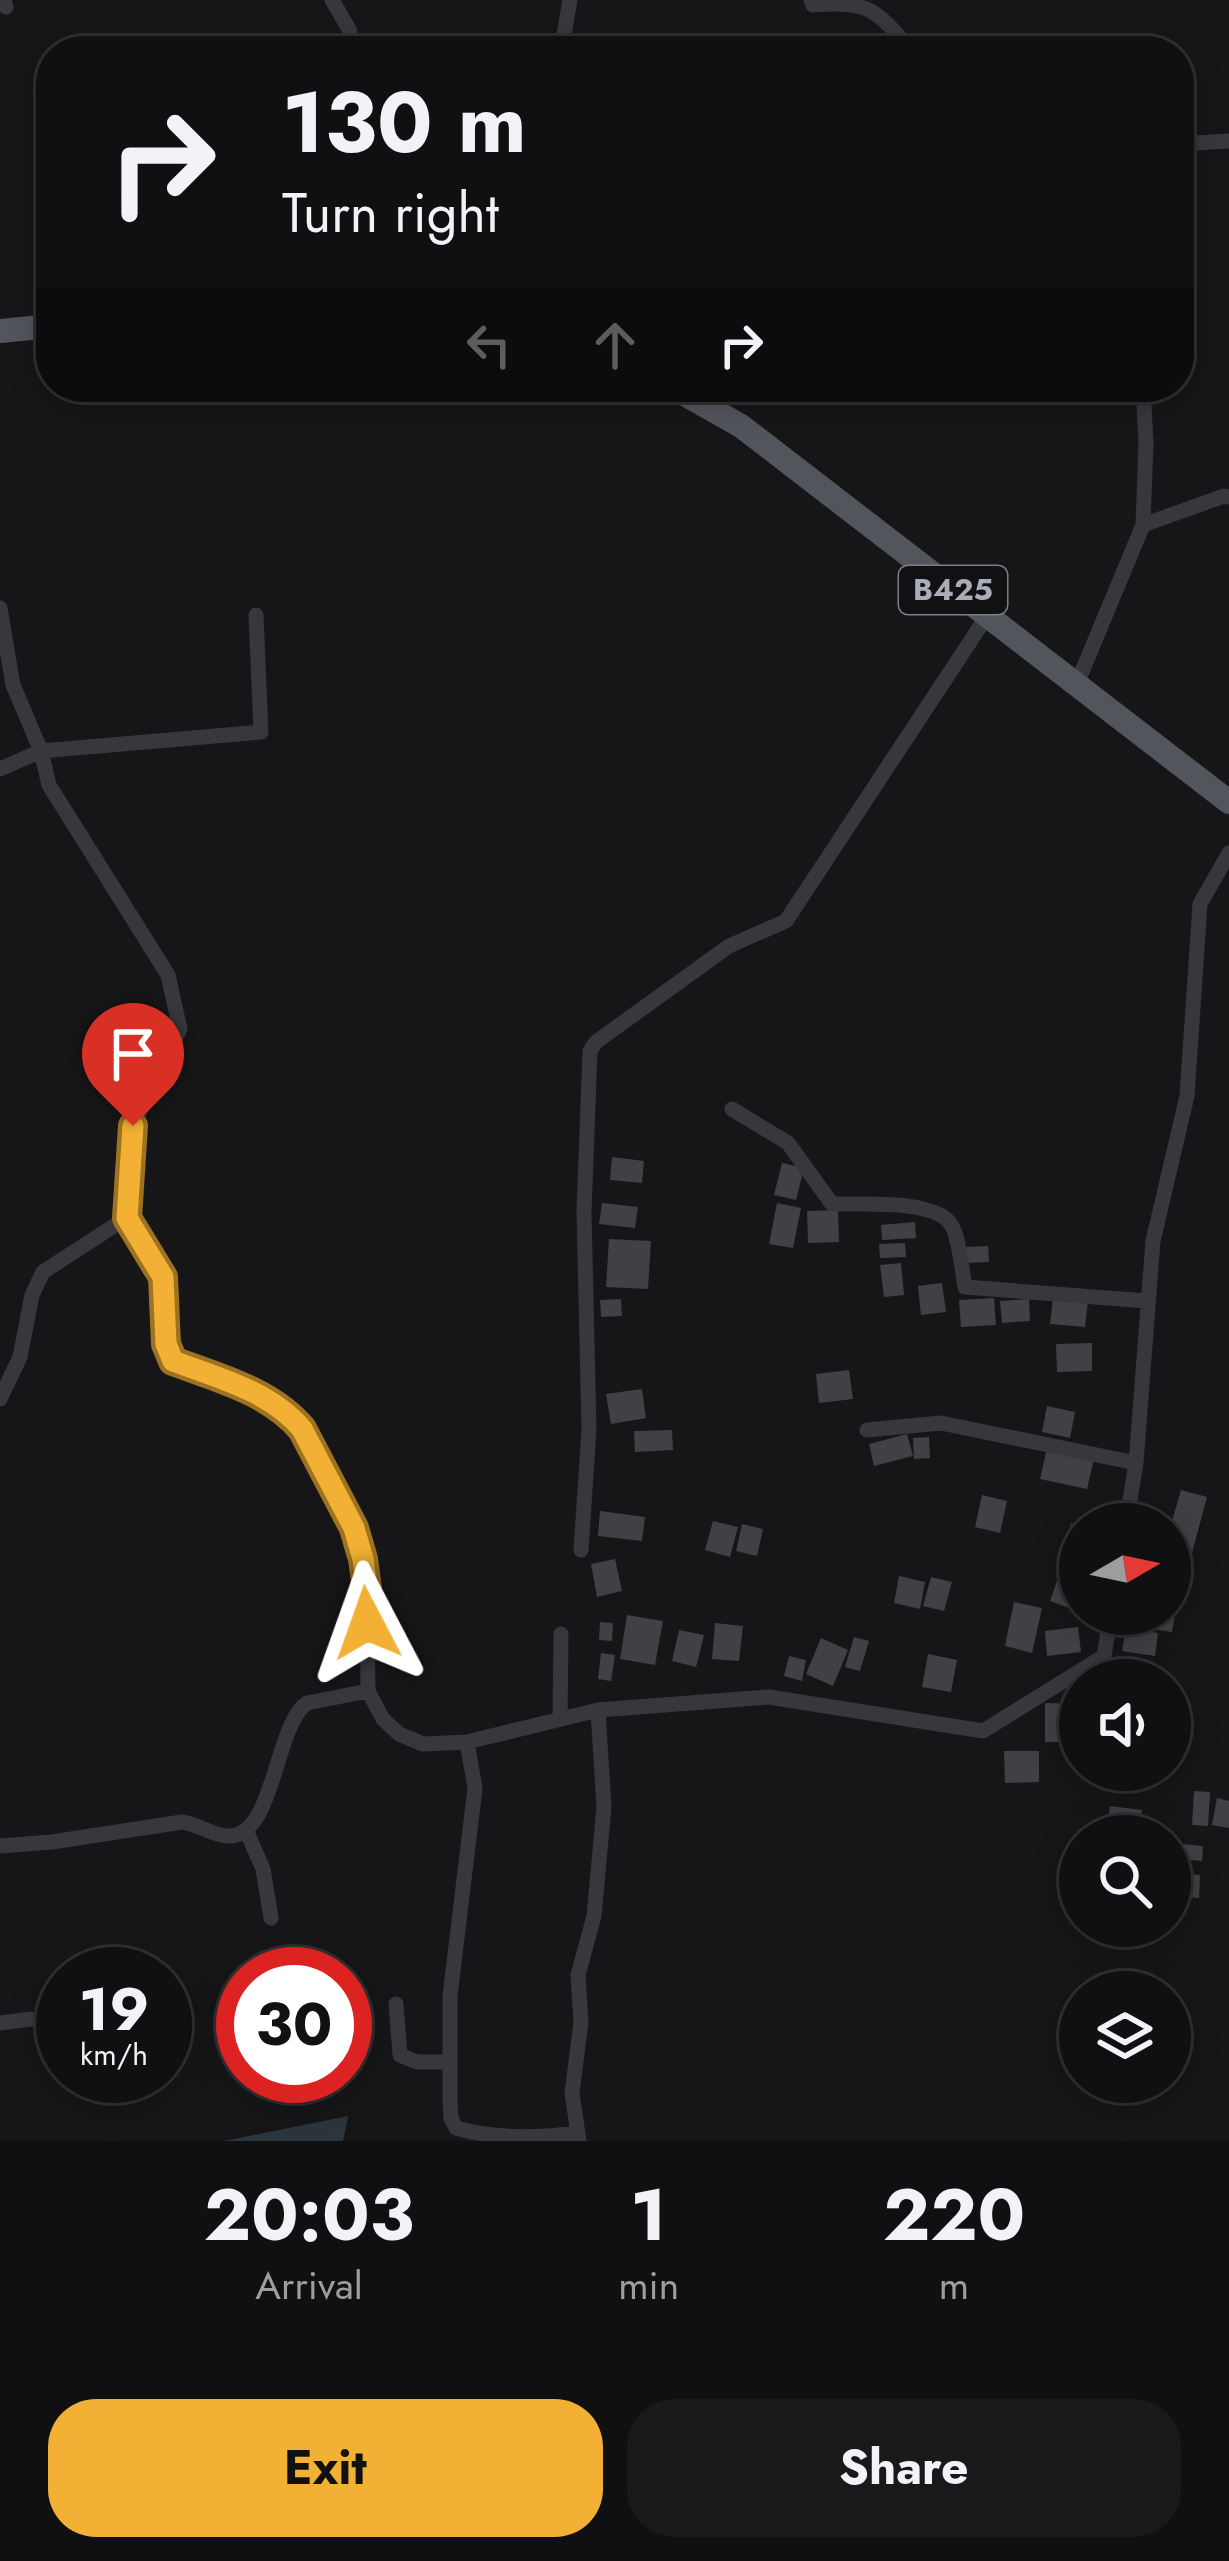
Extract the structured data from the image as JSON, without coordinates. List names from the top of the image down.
{
  "streets": {
    "main road": ["B425"]
  },
  "north": "right",
  "page": {
    "turn": ["130 m", "Turn right"],
    "speed": "19 km/h",
    "limit": "30",
    "eta": [
      "20:03",
      "Arrival",
      "1",
      "min",
      "220",
      "m"
    ],
    "buttons": ["Exit", "Share"]
  }
}
